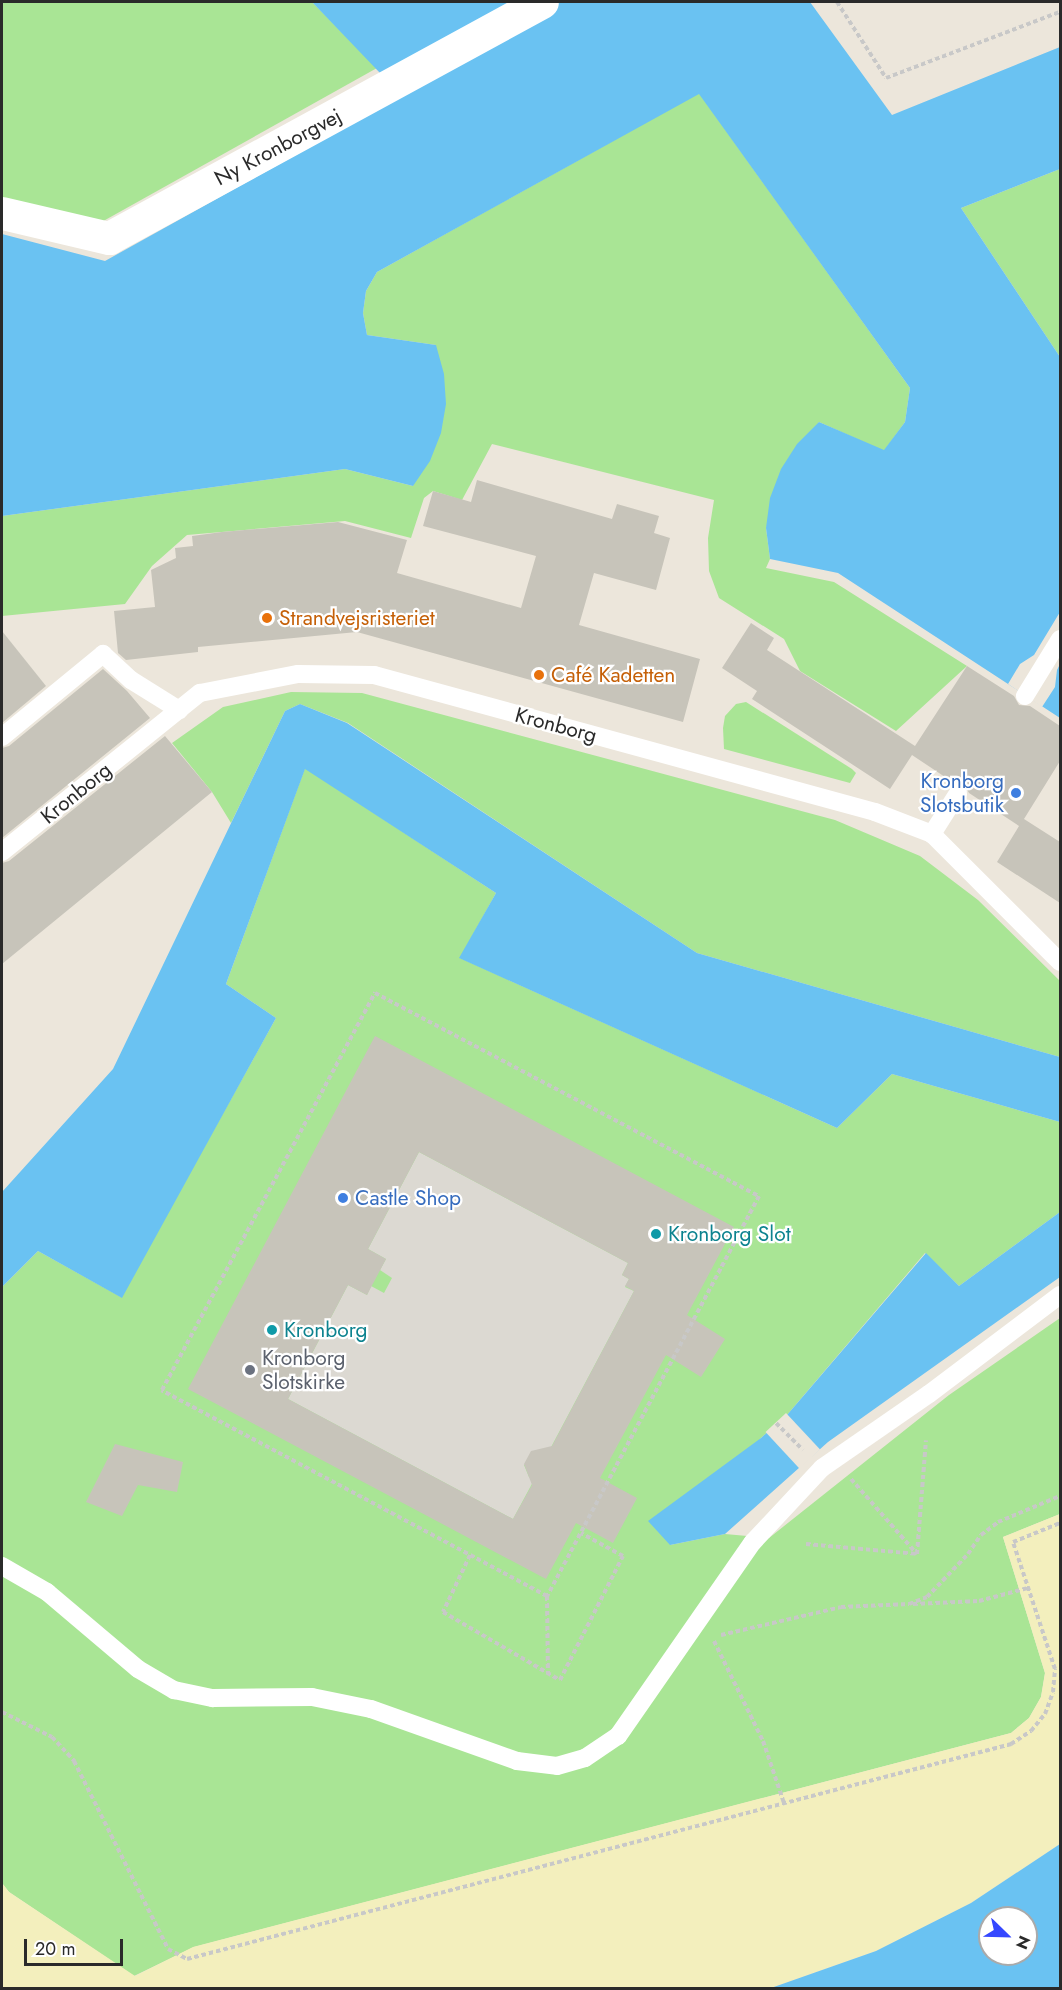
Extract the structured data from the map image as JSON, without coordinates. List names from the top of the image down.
{
  "streets": {
    "street": ["Ny Kronborgvej"],
    "lane": ["Kronborg"]
  },
  "places": [
    "Strandvejsristeriet",
    "Café Kadetten",
    "Kronborg Slotsbutik",
    "Castle Shop",
    "Kronborg Slot",
    "Kronborg",
    "Kronborg Slotskirke"
  ],
  "scale_bar": "20 m",
  "north": "bottom right"
}
